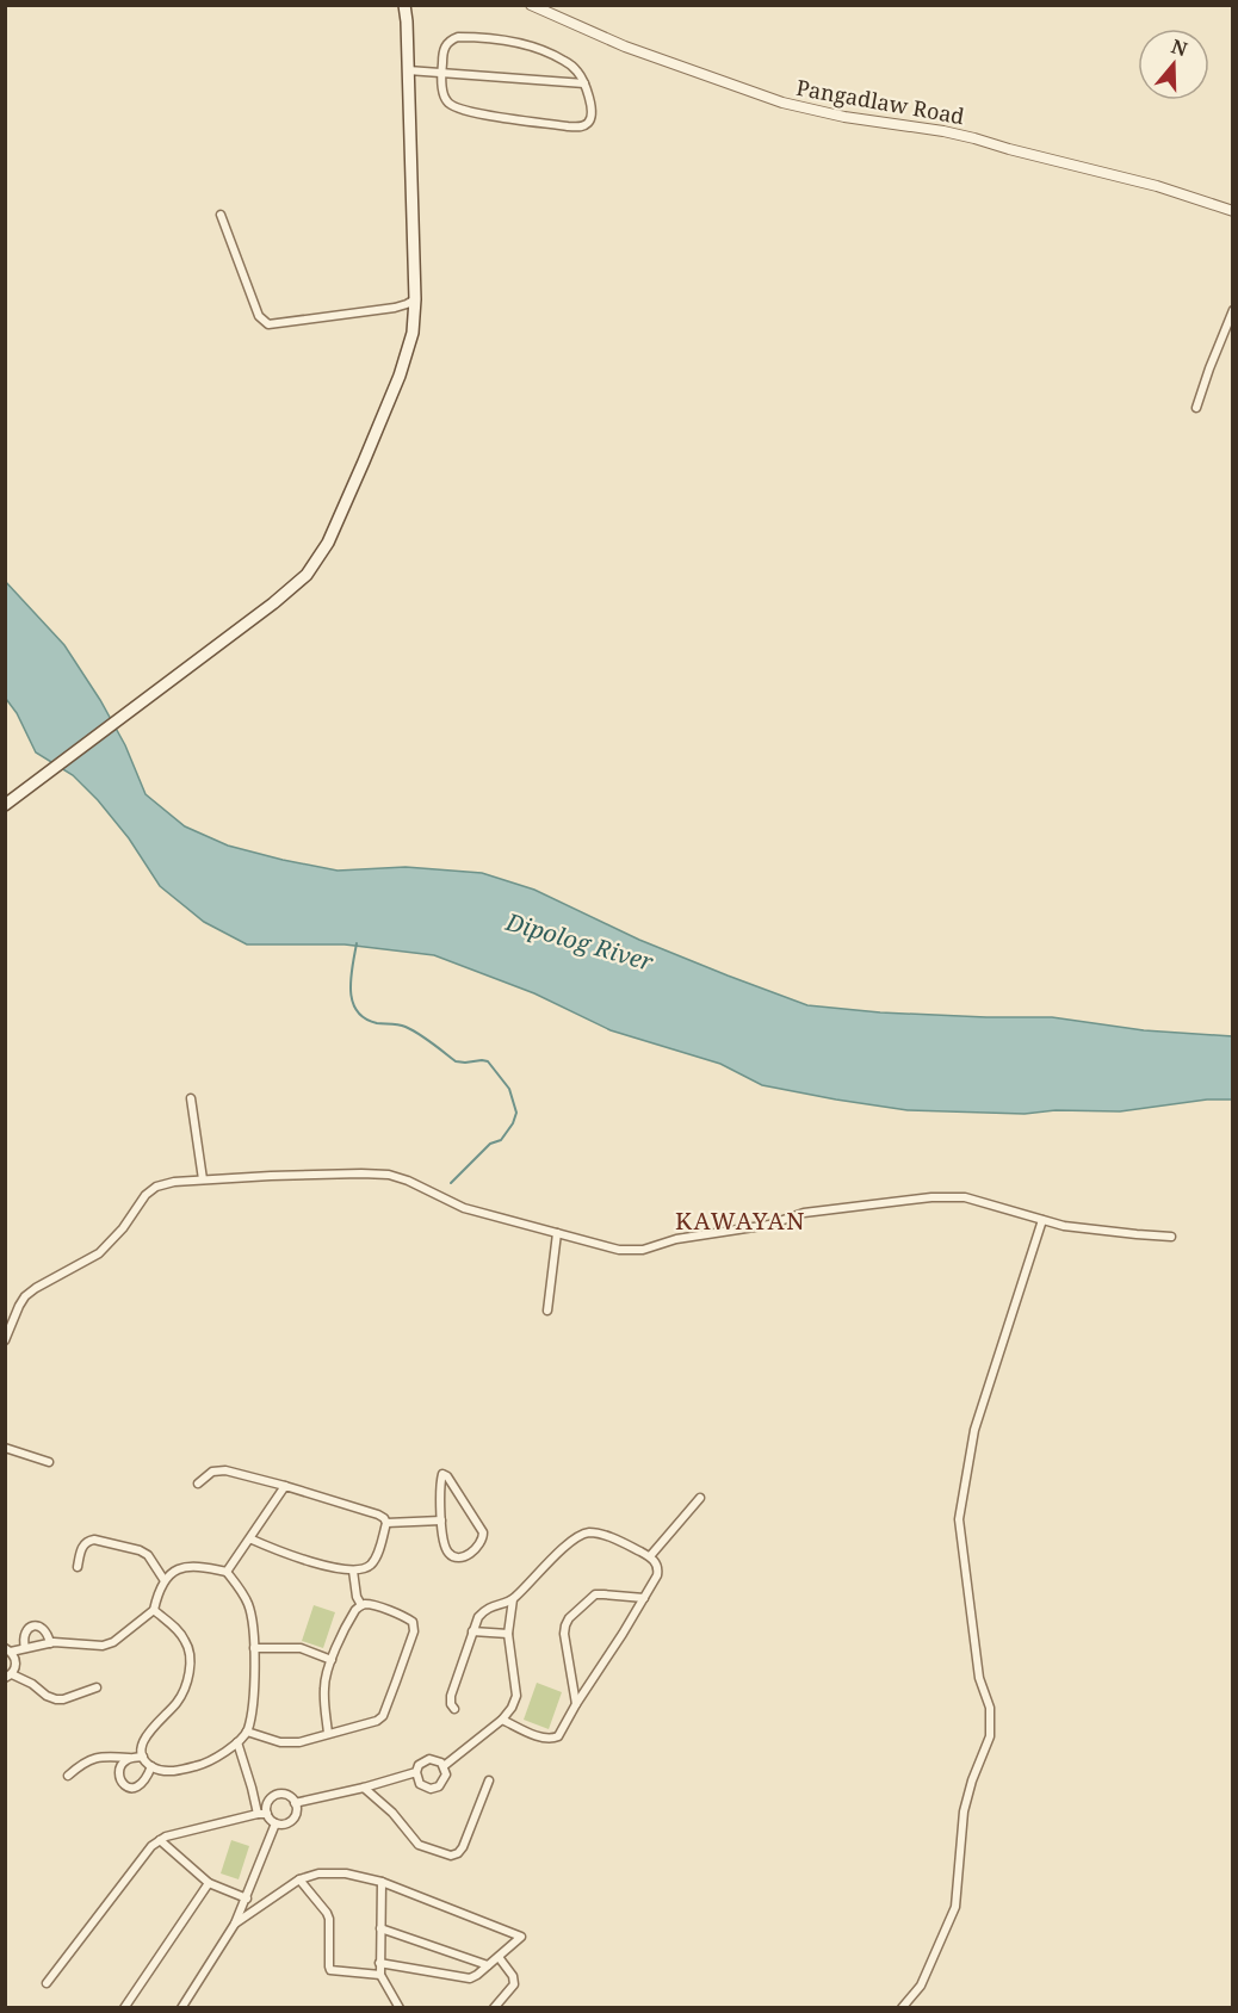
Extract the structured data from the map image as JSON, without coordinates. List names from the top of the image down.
{
  "streets": {
    "street": ["Pangadlaw Road"]
  },
  "districts": ["KAWAYAN"],
  "water": ["Dipolog River"],
  "north": "top"
}
